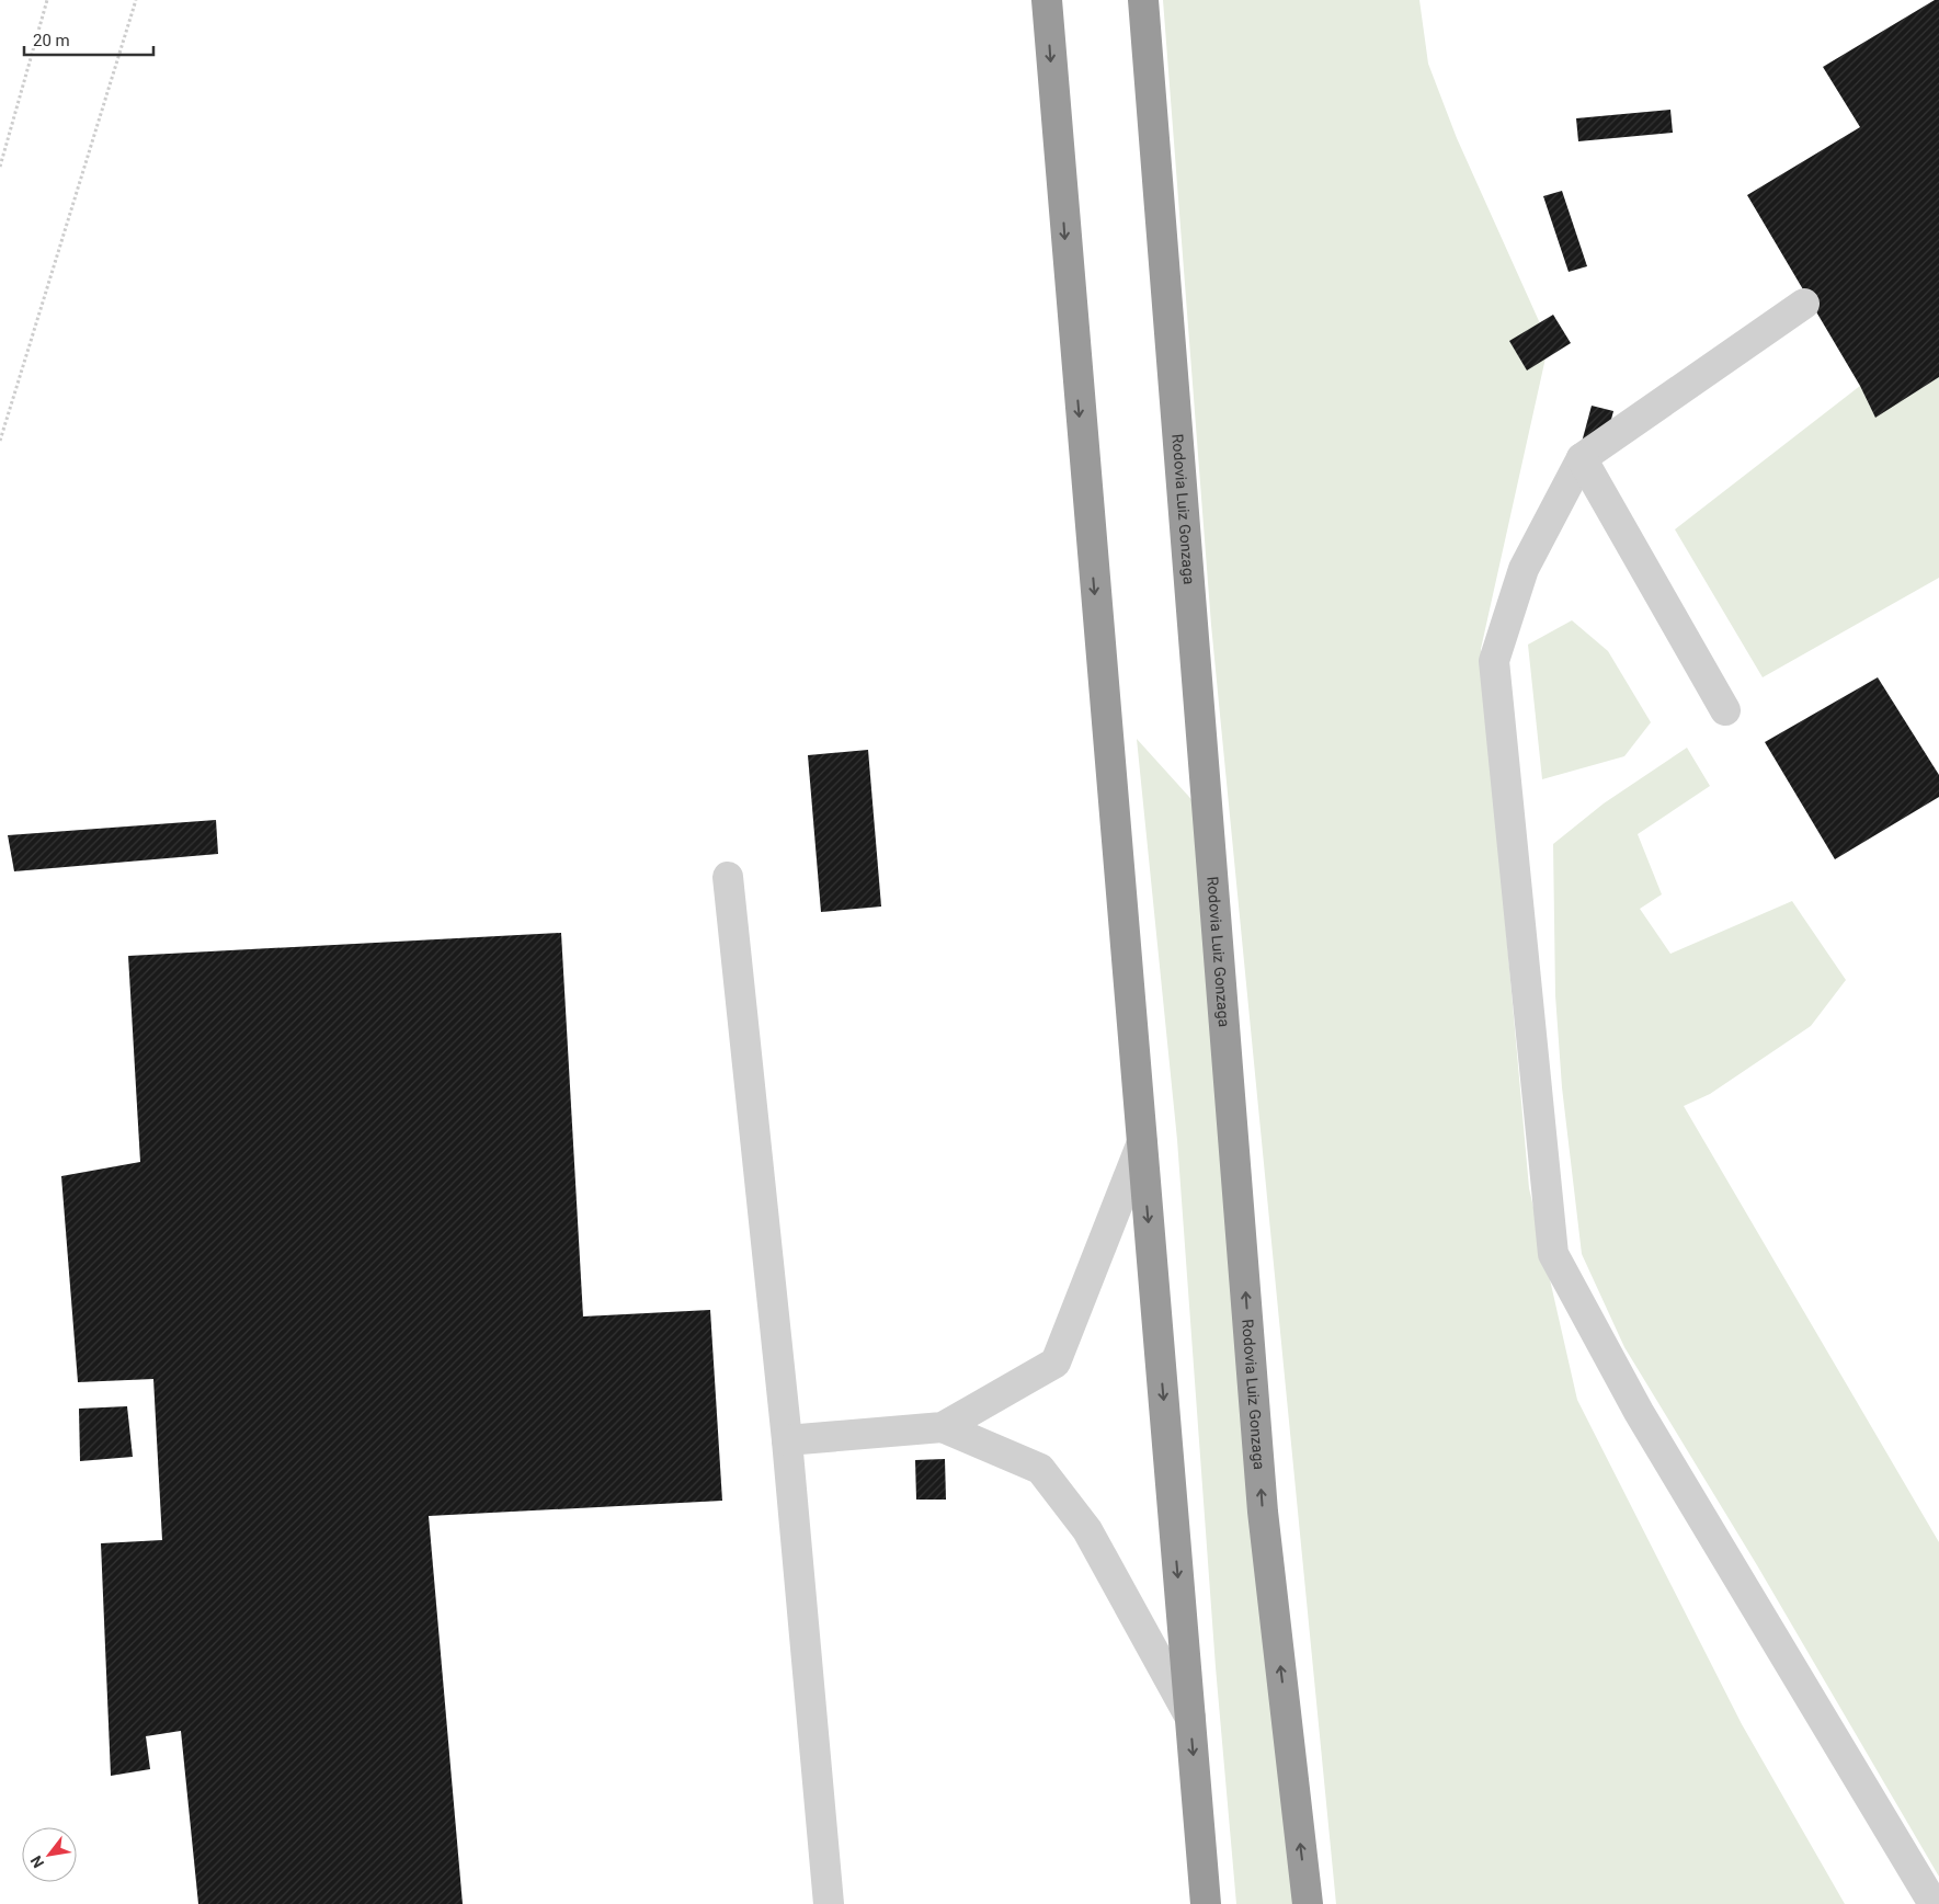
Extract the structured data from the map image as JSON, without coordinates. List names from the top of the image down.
{
  "streets": {
    "highway": ["Rodovia Luiz Gonzaga"]
  },
  "scale_bar": "20 m",
  "north": "bottom left"
}
